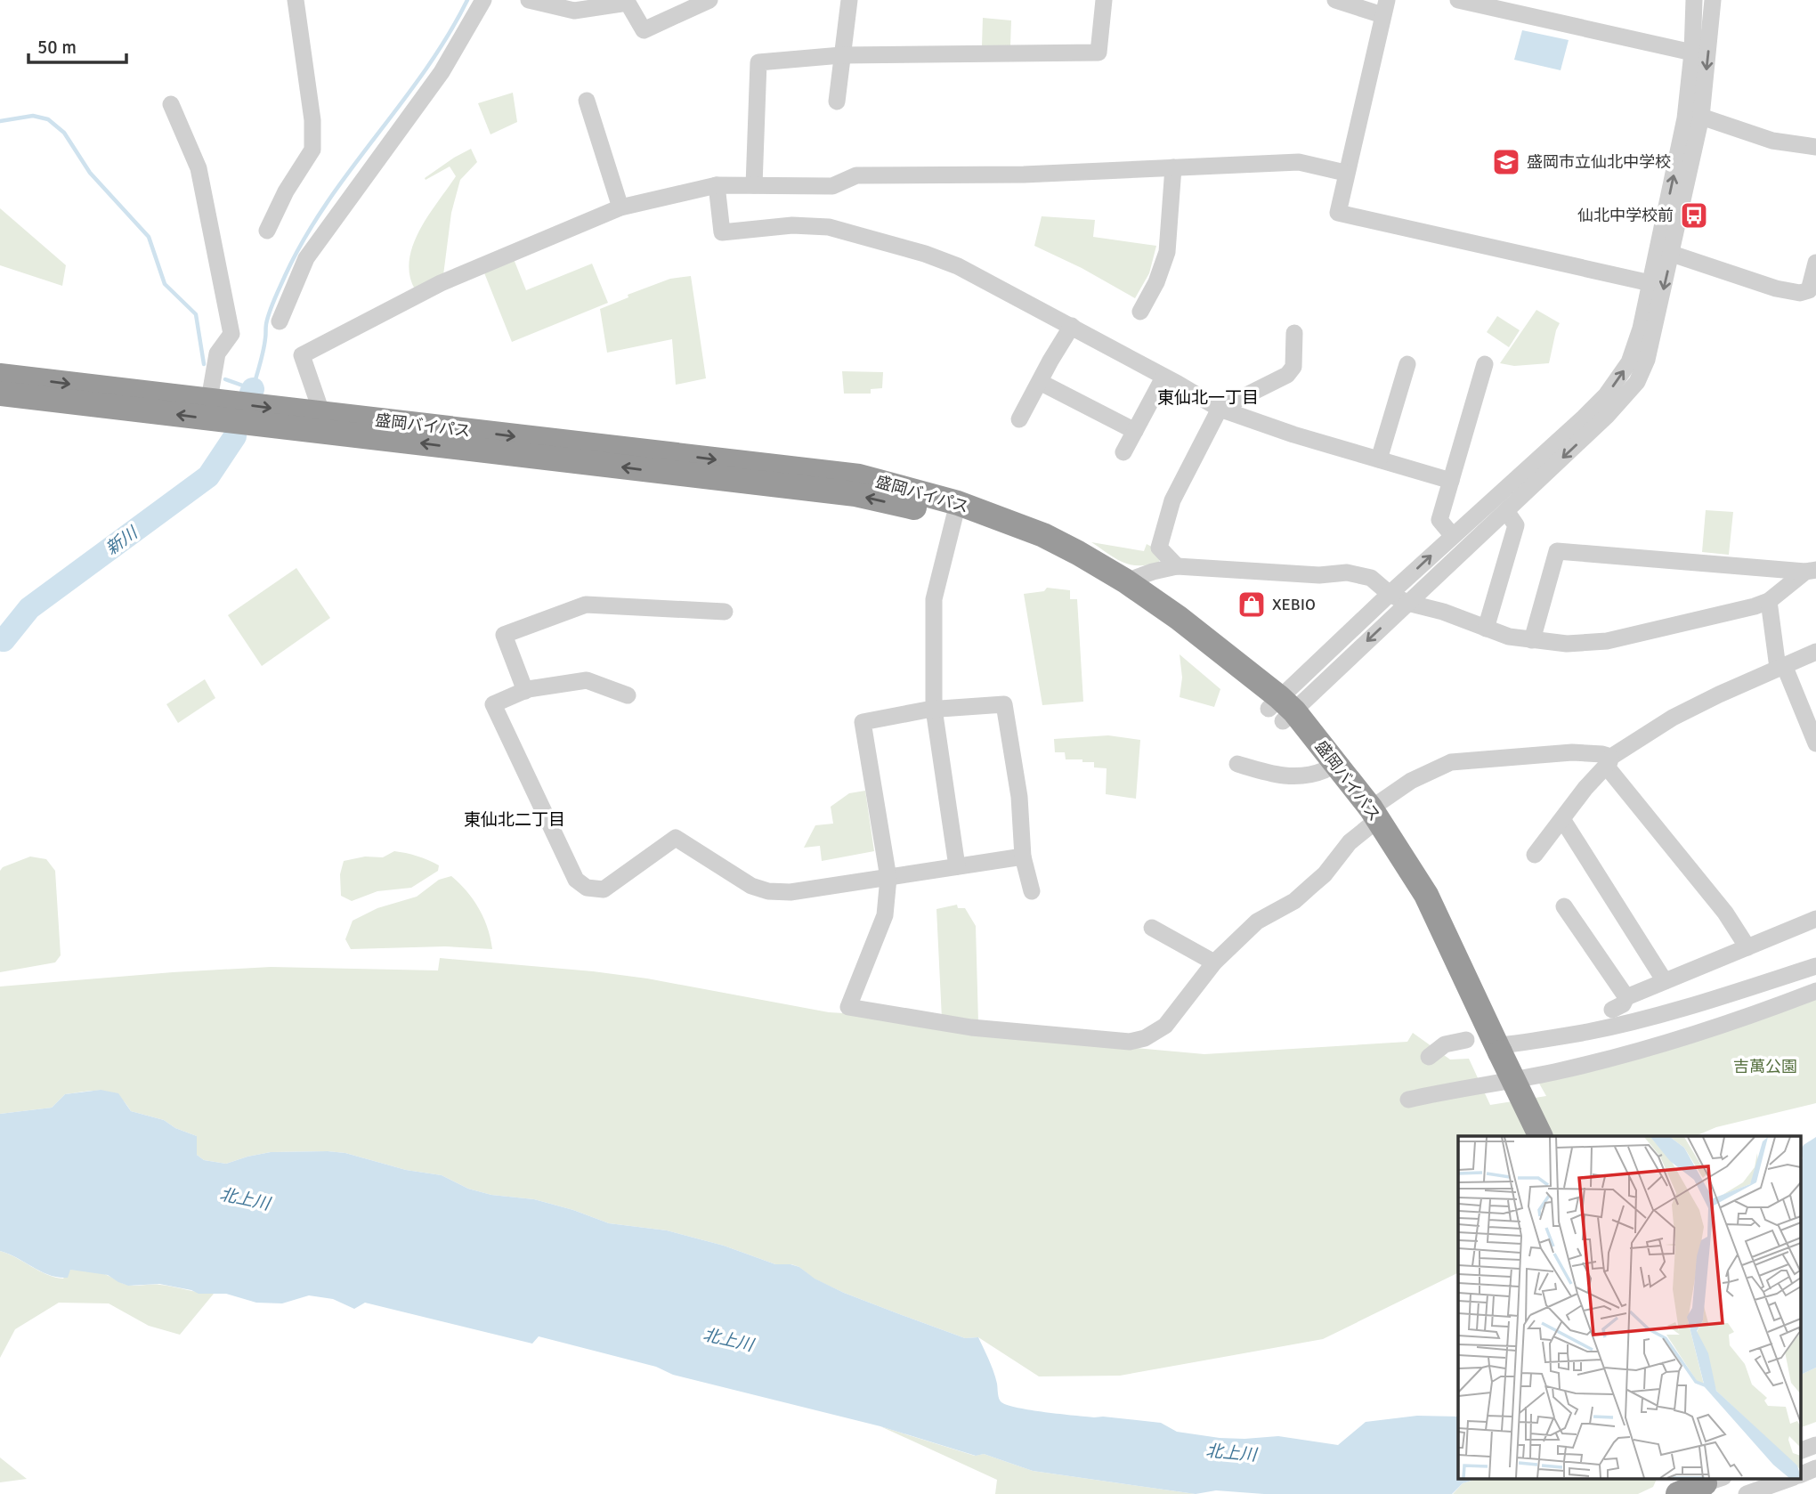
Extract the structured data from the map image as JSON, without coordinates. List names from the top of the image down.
{
  "streets": {
    "highway": ["盛岡バイパス"]
  },
  "districts": ["東仙北一丁目", "東仙北二丁目"],
  "water": ["新川", "北上川"],
  "parks": ["吉萬公園"],
  "places": {
    "school or university": ["盛岡市立仙北中学校"],
    "bus stop": ["仙北中学校前"],
    "shop": ["XEBIO"]
  },
  "scale_bar": "50 m"
}
